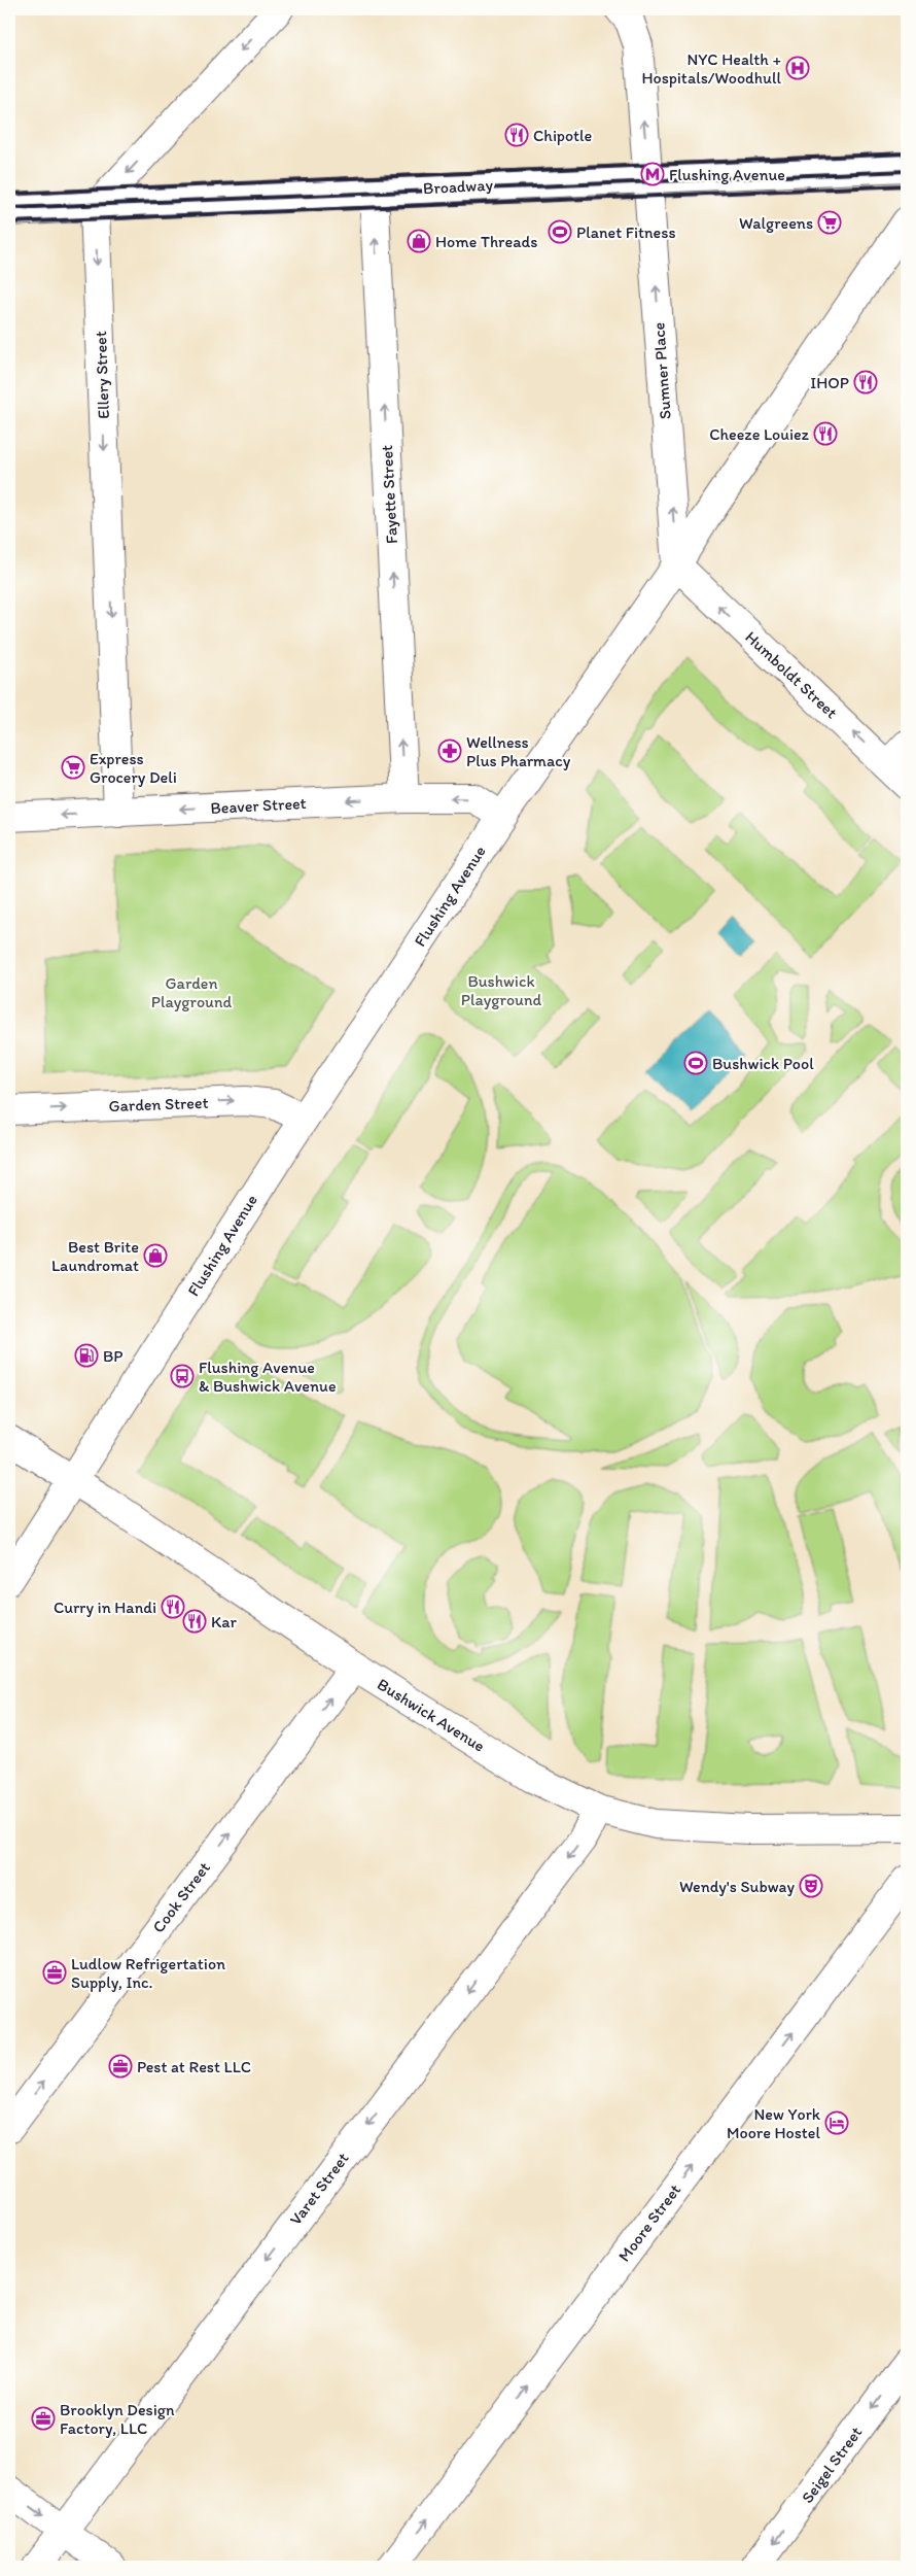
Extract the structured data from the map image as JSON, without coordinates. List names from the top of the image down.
{
  "streets": {
    "street": [
      "Broadway",
      "Sumner Place",
      "Ellery Street",
      "Fayette Street",
      "Humboldt Street",
      "Beaver Street",
      "Flushing Avenue",
      "Garden Street",
      "Bushwick Avenue",
      "Cook Street",
      "Varet Street",
      "Moore Street",
      "Seigel Street"
    ]
  },
  "crossings": [
    ["Broadway", "Sumner Place"],
    ["Broadway", "Ellery Street"],
    ["Broadway", "Fayette Street"],
    ["Sumner Place", "Humboldt Street"],
    ["Sumner Place", "Flushing Avenue"],
    ["Ellery Street", "Beaver Street"],
    ["Fayette Street", "Beaver Street"],
    ["Humboldt Street", "Flushing Avenue"],
    ["Beaver Street", "Flushing Avenue"],
    ["Flushing Avenue", "Garden Street"],
    ["Flushing Avenue", "Bushwick Avenue"],
    ["Bushwick Avenue", "Cook Street"],
    ["Bushwick Avenue", "Varet Street"]
  ],
  "one_way": [
    "Sumner Place",
    "Ellery Street",
    "Fayette Street",
    "Humboldt Street",
    "Beaver Street",
    "Garden Street",
    "Cook Street",
    "Varet Street",
    "Moore Street",
    "Seigel Street"
  ],
  "parks": ["Bushwick Playground", "Garden Playground"],
  "places": {
    "hospital": ["NYC Health + Hospitals/Woodhull"],
    "restaurant": [
      "Chipotle",
      "IHOP",
      "Cheeze Louiez",
      "Curry in Handi",
      "Kar"
    ],
    "metro station": ["Flushing Avenue"],
    "supermarket": ["Walgreens", "Express Grocery Deli"],
    "sports": ["Planet Fitness", "Bushwick Pool"],
    "shop": ["Home Threads", "Best Brite Laundromat"],
    "pharmacy": ["Wellness Plus Pharmacy"],
    "fuel station": ["BP"],
    "bus stop": ["Flushing Avenue & Bushwick Avenue"],
    "theatre": ["Wendy's Subway"],
    "office": ["Ludlow Refrigertation Supply, Inc.", "Pest at Rest LLC", "Brooklyn Design Factory, LLC"],
    "hotel": ["New York Moore Hostel"]
  }
}
